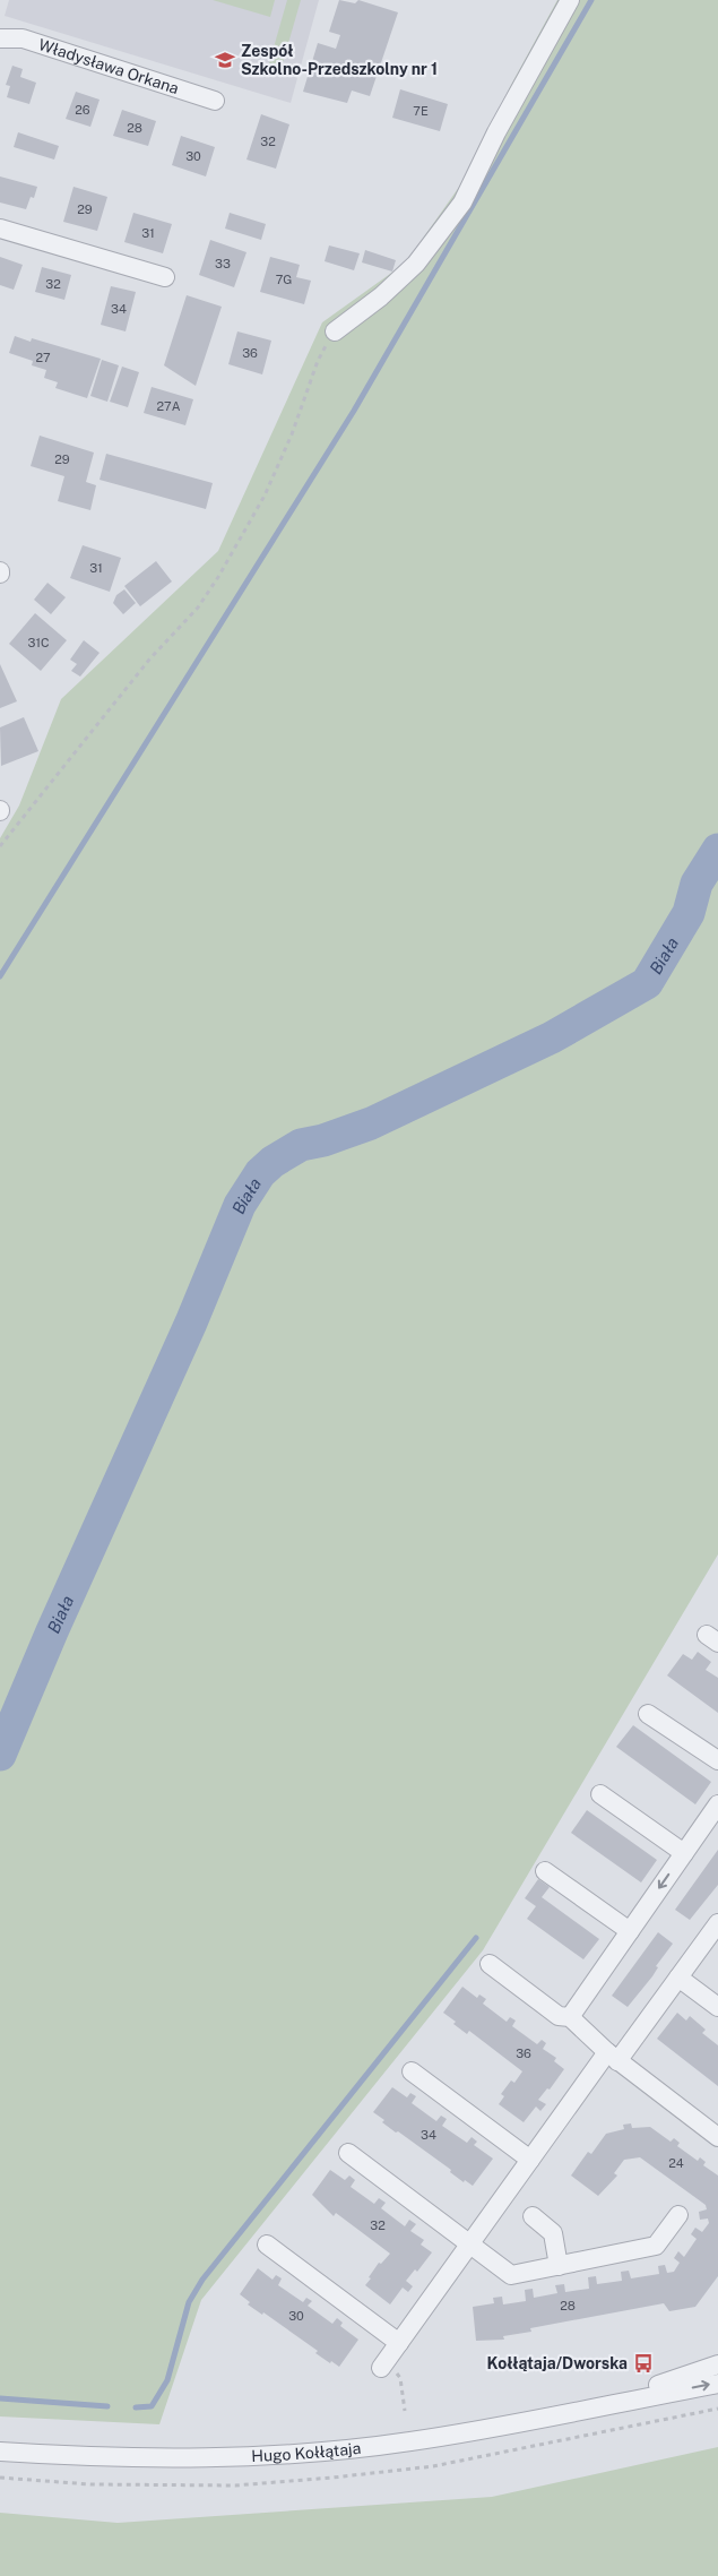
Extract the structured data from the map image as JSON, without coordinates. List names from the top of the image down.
{
  "streets": {
    "street": ["Władysława Orkana", "Hugo Kołłątaja"]
  },
  "water": ["Biała"],
  "places": {
    "school or university": ["Zespół Szkolno-Przedszkolny nr 1"],
    "bus stop": ["Kołłątaja/Dworska"]
  },
  "house_numbers": [
    "26",
    "7E",
    "28",
    "32",
    "30",
    "29",
    "31",
    "33",
    "7G",
    "32",
    "34",
    "36",
    "27",
    "27A",
    "29",
    "31",
    "31C",
    "36",
    "34",
    "24",
    "32",
    "28",
    "30"
  ]
}
